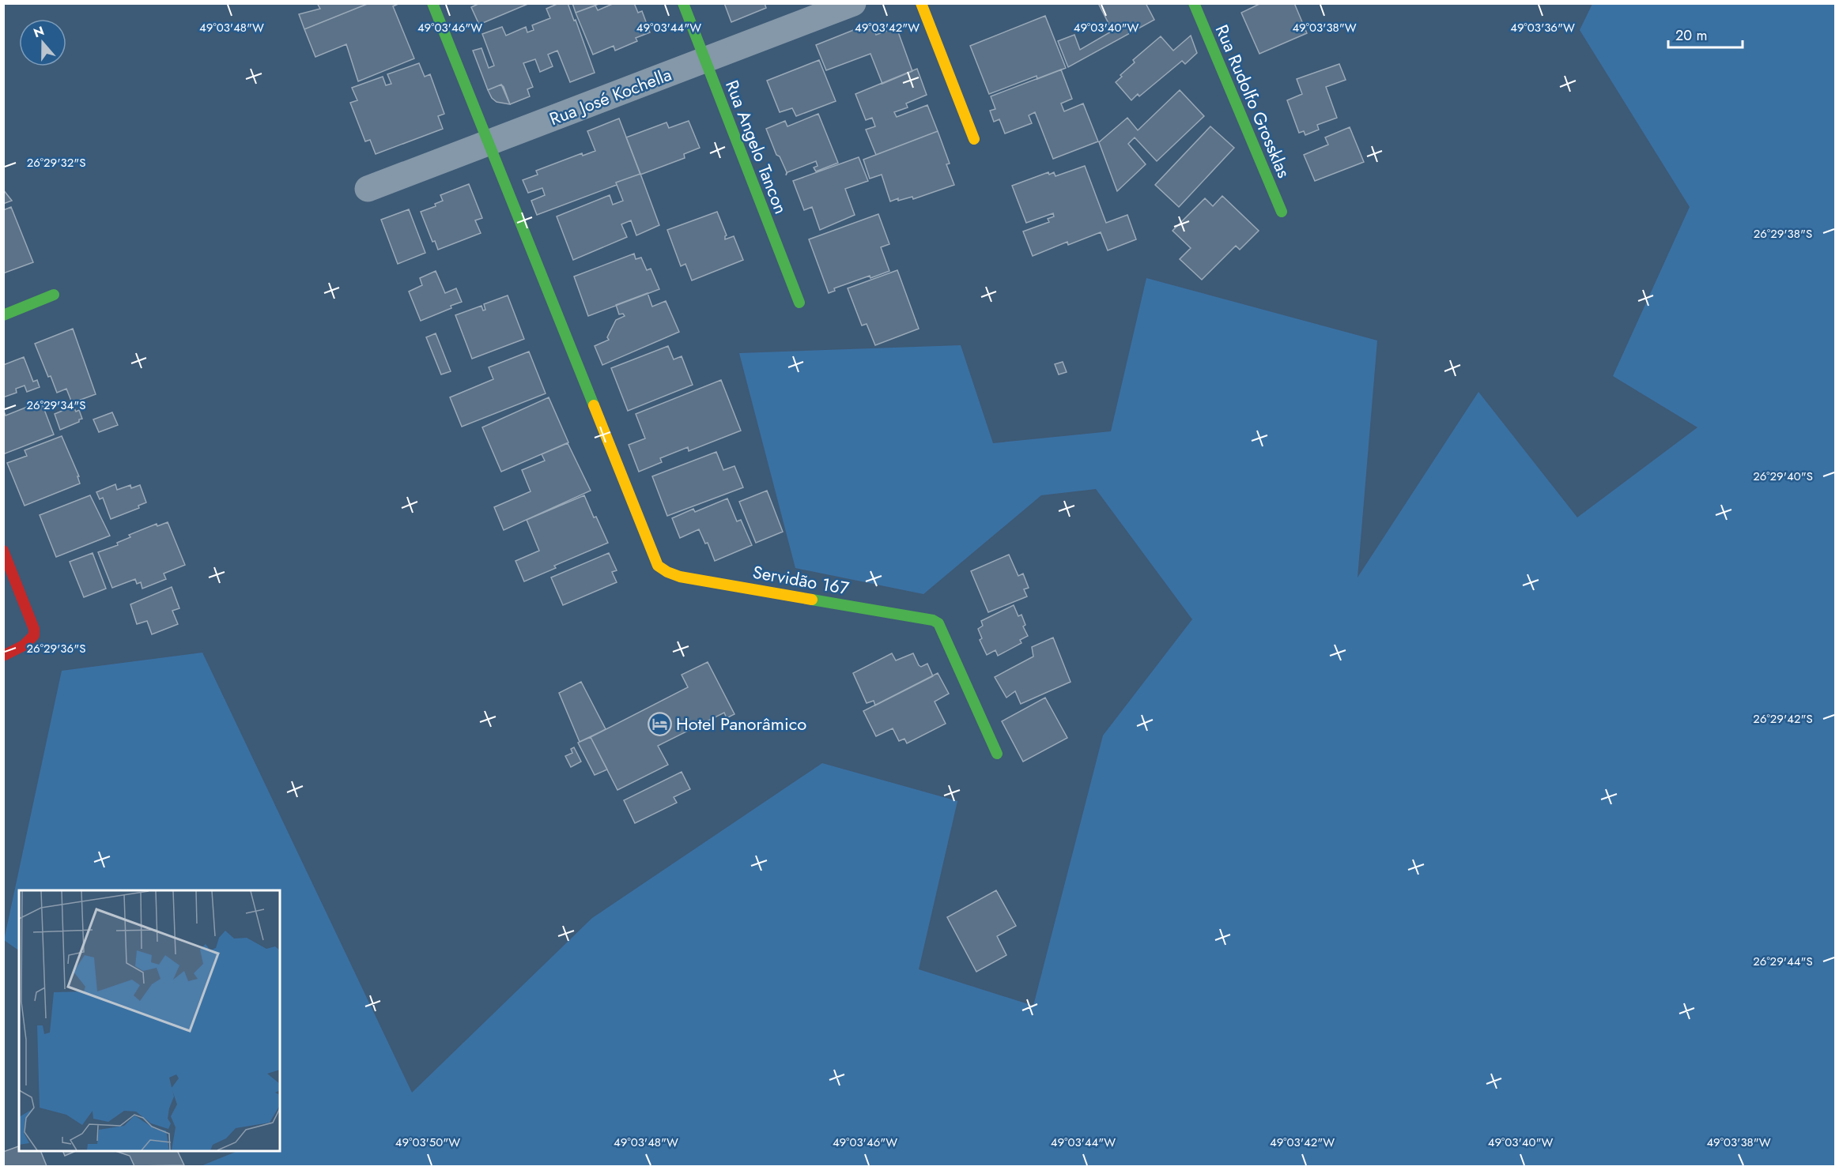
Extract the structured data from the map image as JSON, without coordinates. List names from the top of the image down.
{
  "streets": {
    "street": [
      "Rua José Kochella",
      "Rua Rudolfo Grossklas",
      "Rua Angelo Tancon",
      "Servidão 167"
    ]
  },
  "crossings": [
    ["Rua José Kochella", "Rua Angelo Tancon"],
    ["Rua José Kochella", "Servidão 167"]
  ],
  "places": {
    "hotel": ["Hotel Panorâmico"]
  },
  "scale_bar": "20 m",
  "north": "top",
  "coordinates": [
    "49°03'48\"W",
    "49°03'46\"W",
    "49°03'44\"W",
    "49°03'42\"W",
    "49°03'40\"W",
    "49°03'38\"W",
    "49°03'36\"W",
    "26°29'32\"S",
    "26°29'38\"S",
    "26°29'34\"S",
    "26°29'40\"S",
    "26°29'36\"S",
    "26°29'42\"S",
    "26°29'44\"S",
    "49°03'50\"W"
  ]
}
